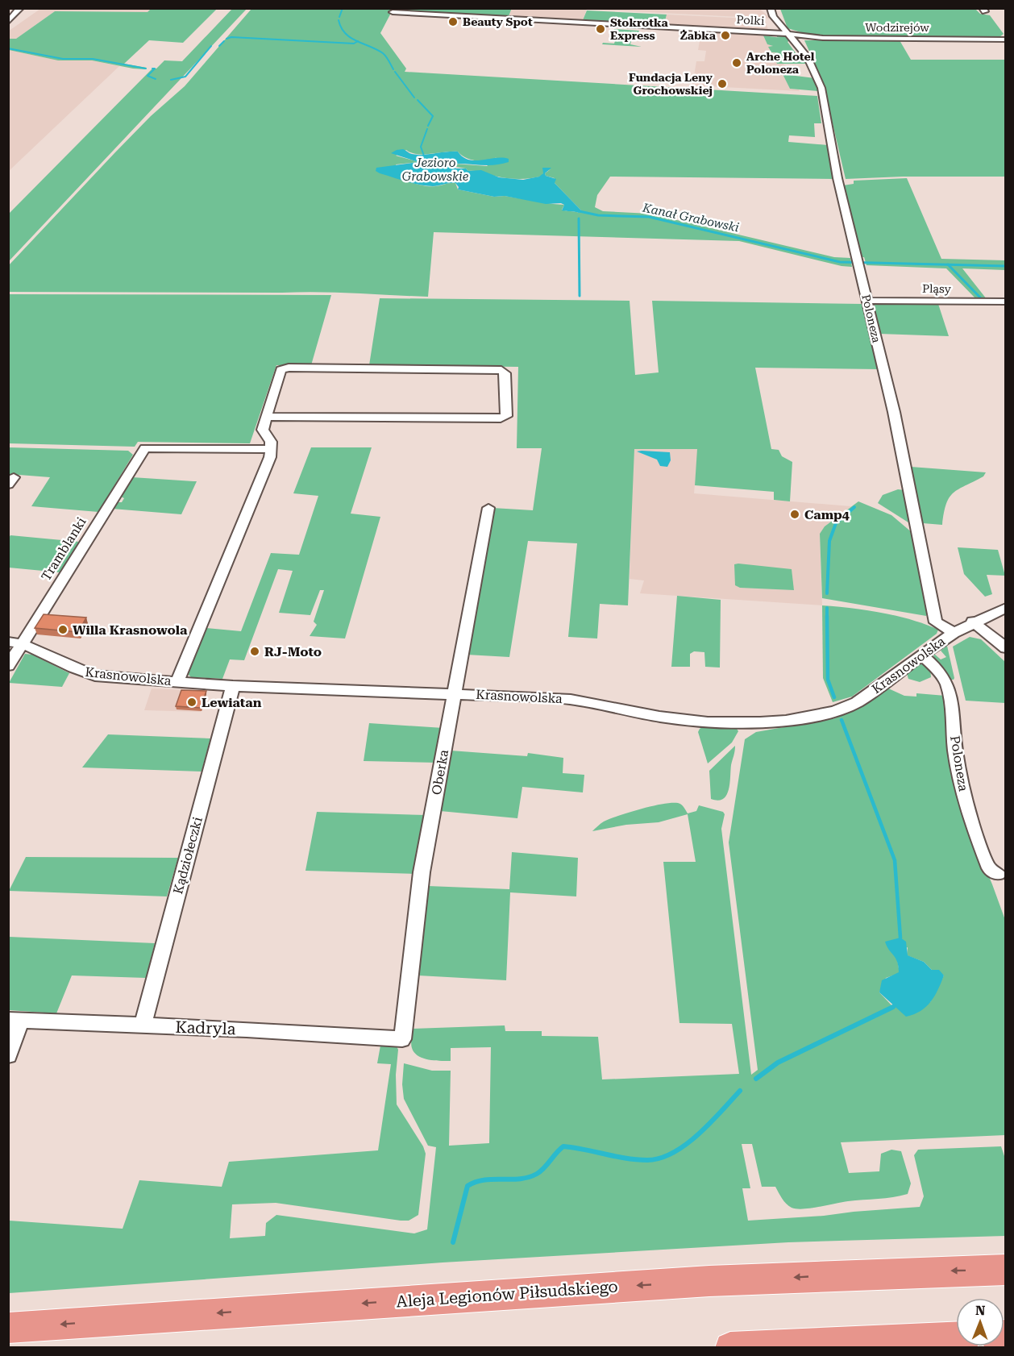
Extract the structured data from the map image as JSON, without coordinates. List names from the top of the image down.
{
  "streets": {
    "highway": ["Aleja Legionów Piłsudskiego"],
    "street": [
      "Polki",
      "Wodzirejów",
      "Pląsy",
      "Poloneza",
      "Tramblanki",
      "Krasnowolska",
      "Oberka",
      "Kądziołeczki",
      "Kadryla"
    ]
  },
  "crossings": [
    ["Polki", "Wodzirejów"],
    ["Polki", "Poloneza"],
    ["Wodzirejów", "Poloneza"],
    ["Pląsy", "Poloneza"],
    ["Poloneza", "Krasnowolska"],
    ["Tramblanki", "Krasnowolska"],
    ["Krasnowolska", "Oberka"],
    ["Krasnowolska", "Kądziołeczki"],
    ["Oberka", "Kadryla"],
    ["Kądziołeczki", "Kadryla"]
  ],
  "one_way": ["Aleja Legionów Piłsudskiego"],
  "water": ["Jezioro Grabowskie", "Kanał Grabowski"],
  "places": [
    "Beauty Spot",
    "Stokrotka Express",
    "Żabka",
    "Arche Hotel Poloneza",
    "Fundacja Leny Grochowskiej",
    "Camp4",
    "Willa Krasnowola",
    "RJ-Moto",
    "Lewiatan"
  ],
  "north": "top"
}
